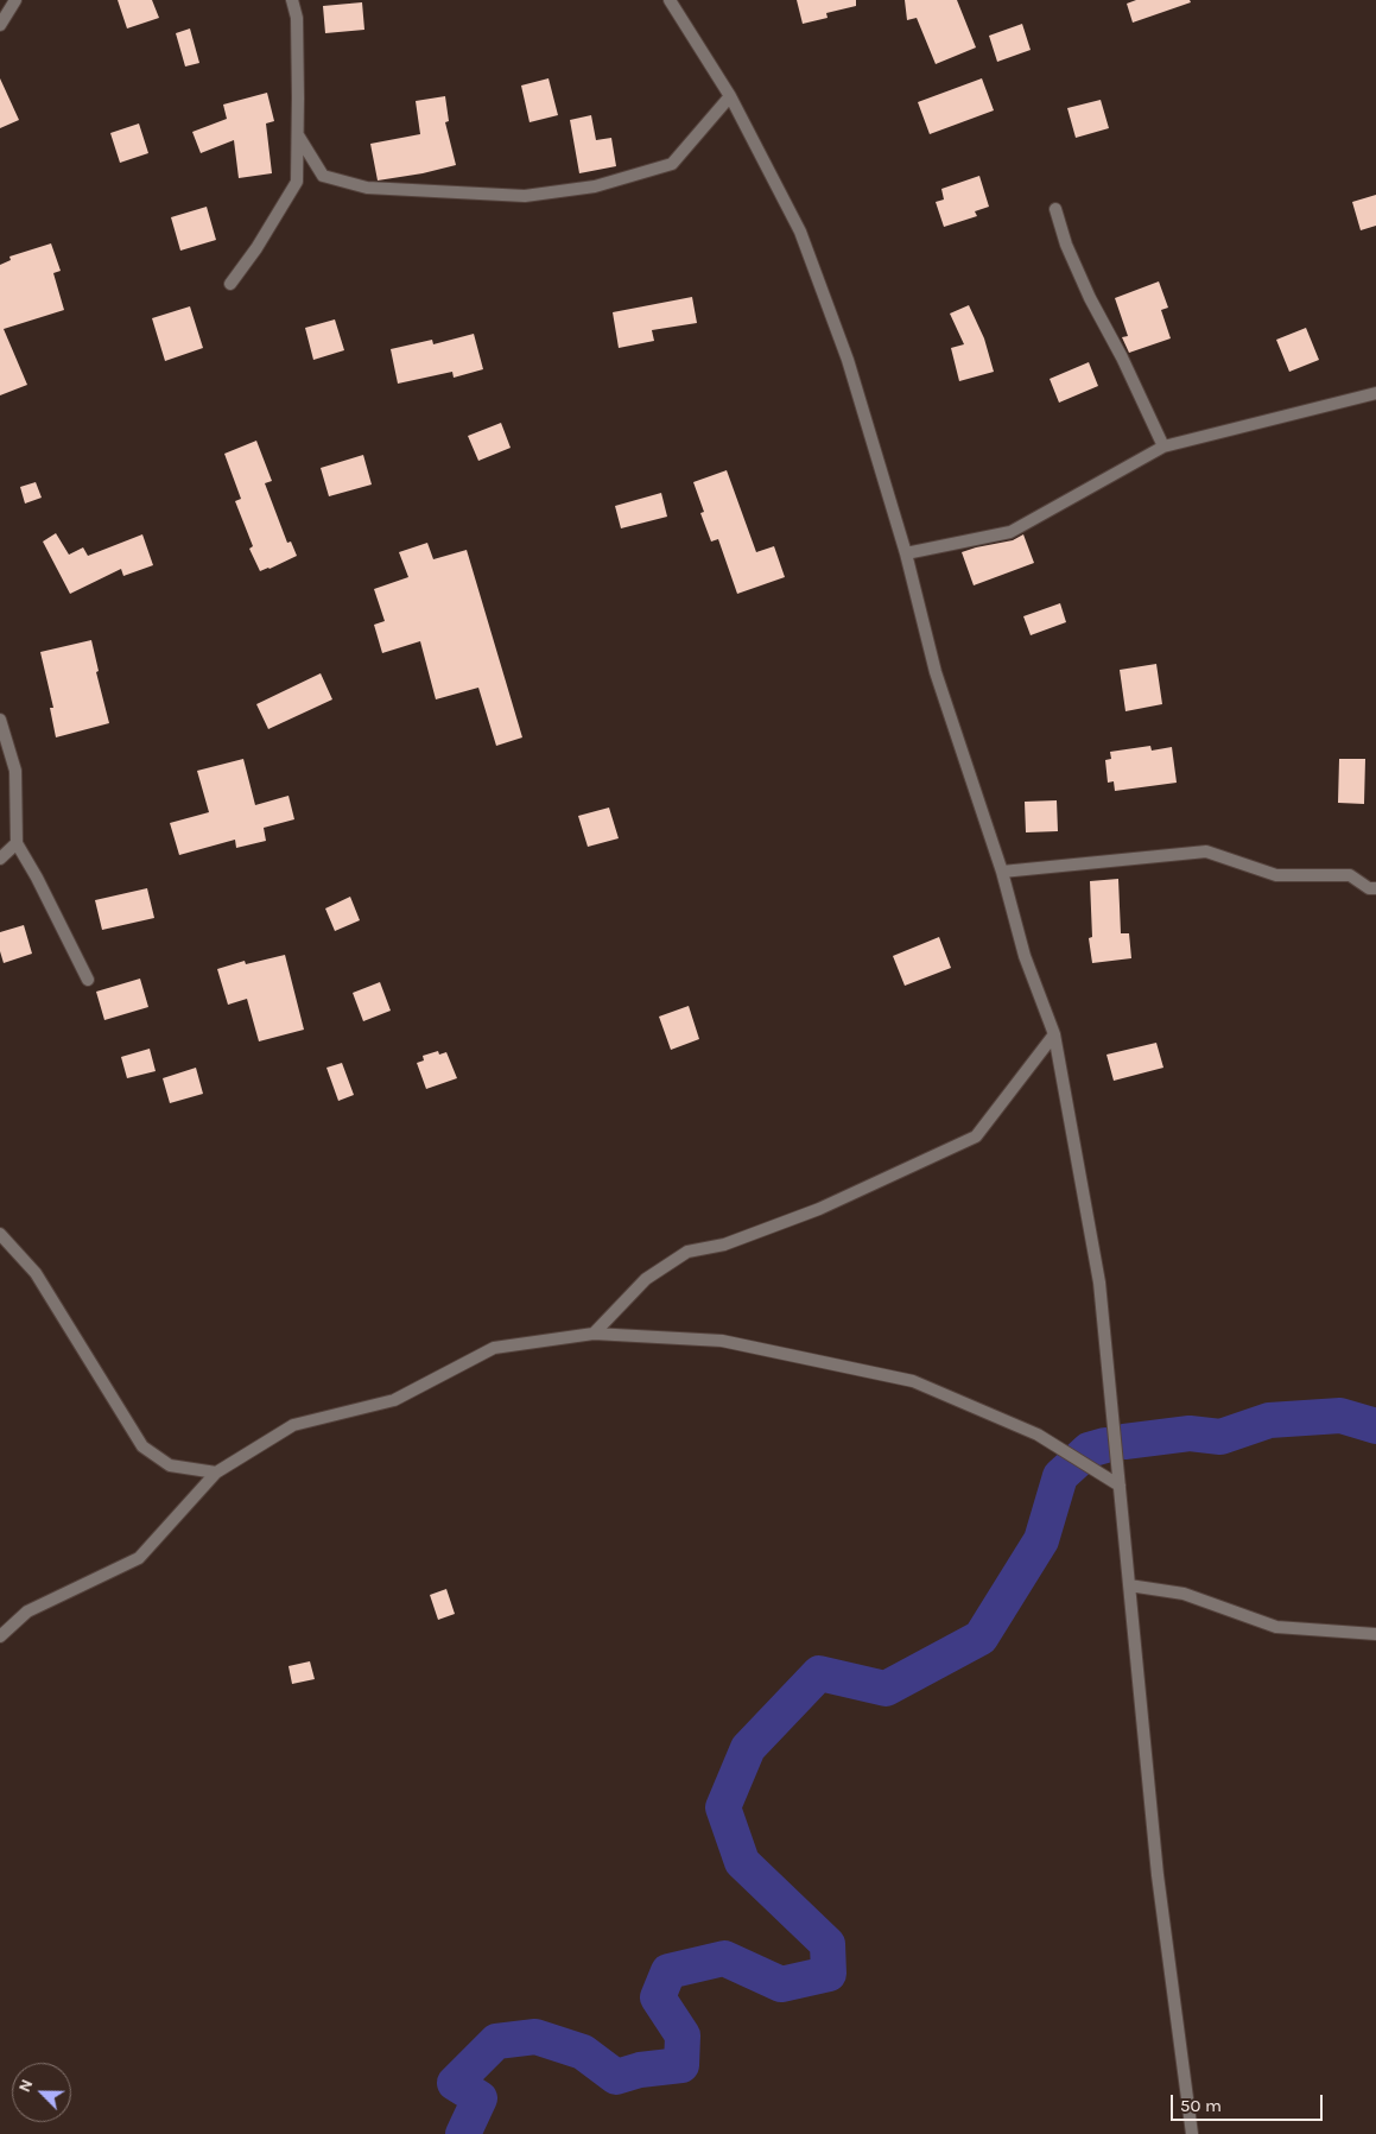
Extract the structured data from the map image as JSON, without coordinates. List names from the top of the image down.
{
  "scale_bar": "50 m",
  "north": "top left"
}
